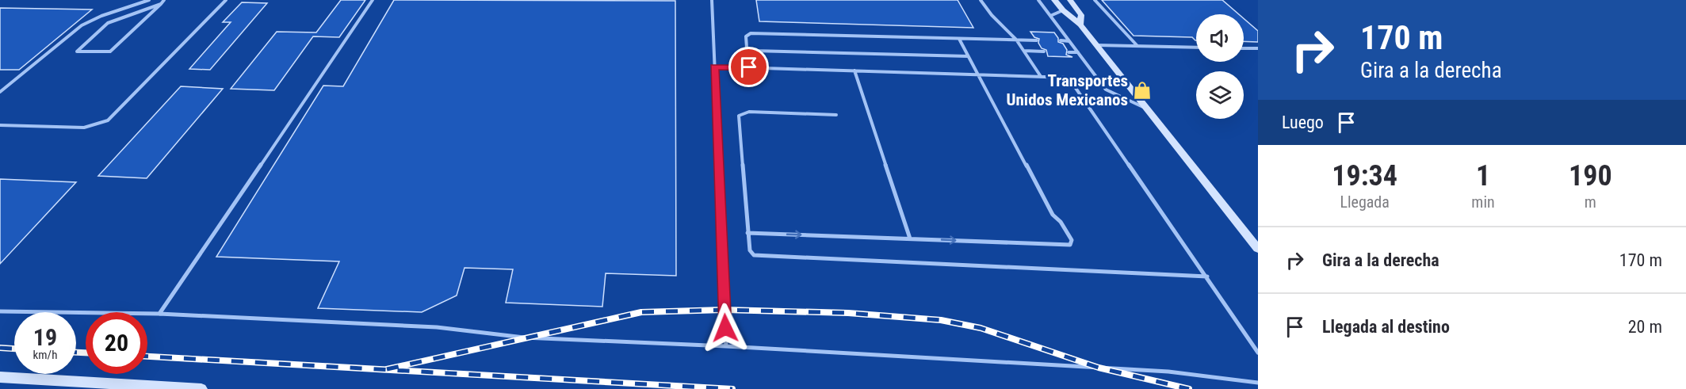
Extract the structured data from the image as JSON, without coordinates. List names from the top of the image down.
{
  "places": {
    "shop": ["Transportes Unidos Mexicanos"]
  },
  "page": {
    "turn": ["170 m", "Gira a la derecha"],
    "then": "Luego",
    "eta": [
      "19:34",
      "Llegada",
      "1",
      "min",
      "190",
      "m"
    ],
    "list": [
      {
        "name": "Gira a la derecha",
        "value": "170 m"
      },
      {
        "name": "Llegada al destino",
        "value": "20 m"
      }
    ],
    "speed": "19 km/h",
    "limit": "20"
  }
}
